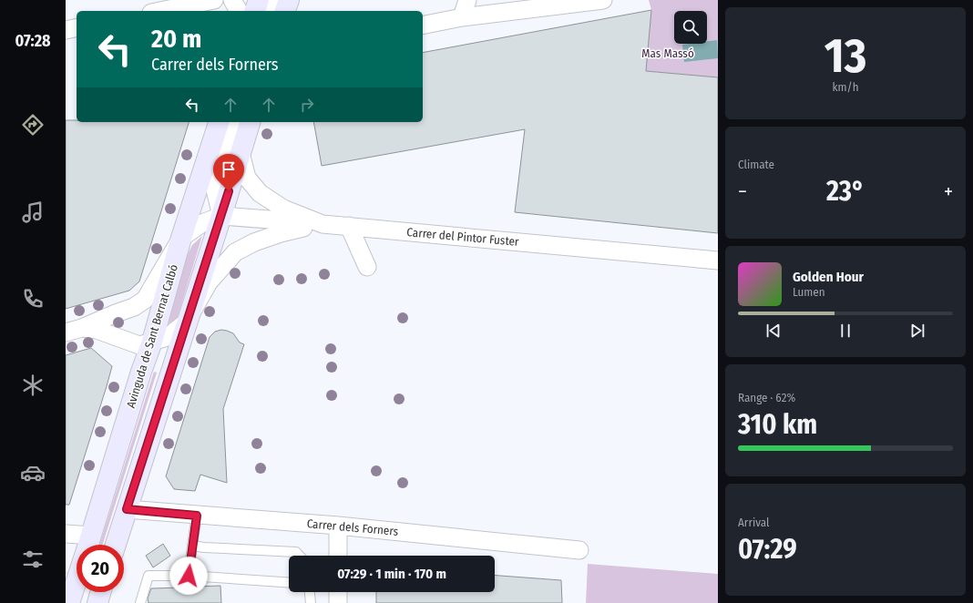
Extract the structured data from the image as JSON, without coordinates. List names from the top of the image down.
{
  "streets": {
    "main road": ["Avinguda de Sant Bernat Calbó"],
    "street": ["Carrer del Pintor Fuster", "Carrer dels Forners"]
  },
  "parks": ["Mas Massó"],
  "page": {
    "tabs": "07:28",
    "tile": [
      ["13", "km/h"],
      "Climate",
      ["Range · 62%", "310 km"],
      ["Arrival", "07:29"]
    ],
    "turn": ["20 m", "Carrer dels Forners"],
    "heat": ["−", "23°", "+"],
    "song": ["Golden Hour", "Lumen"],
    "limit": "20",
    "trip": "07:29 · 1 min · 170 m"
  }
}
